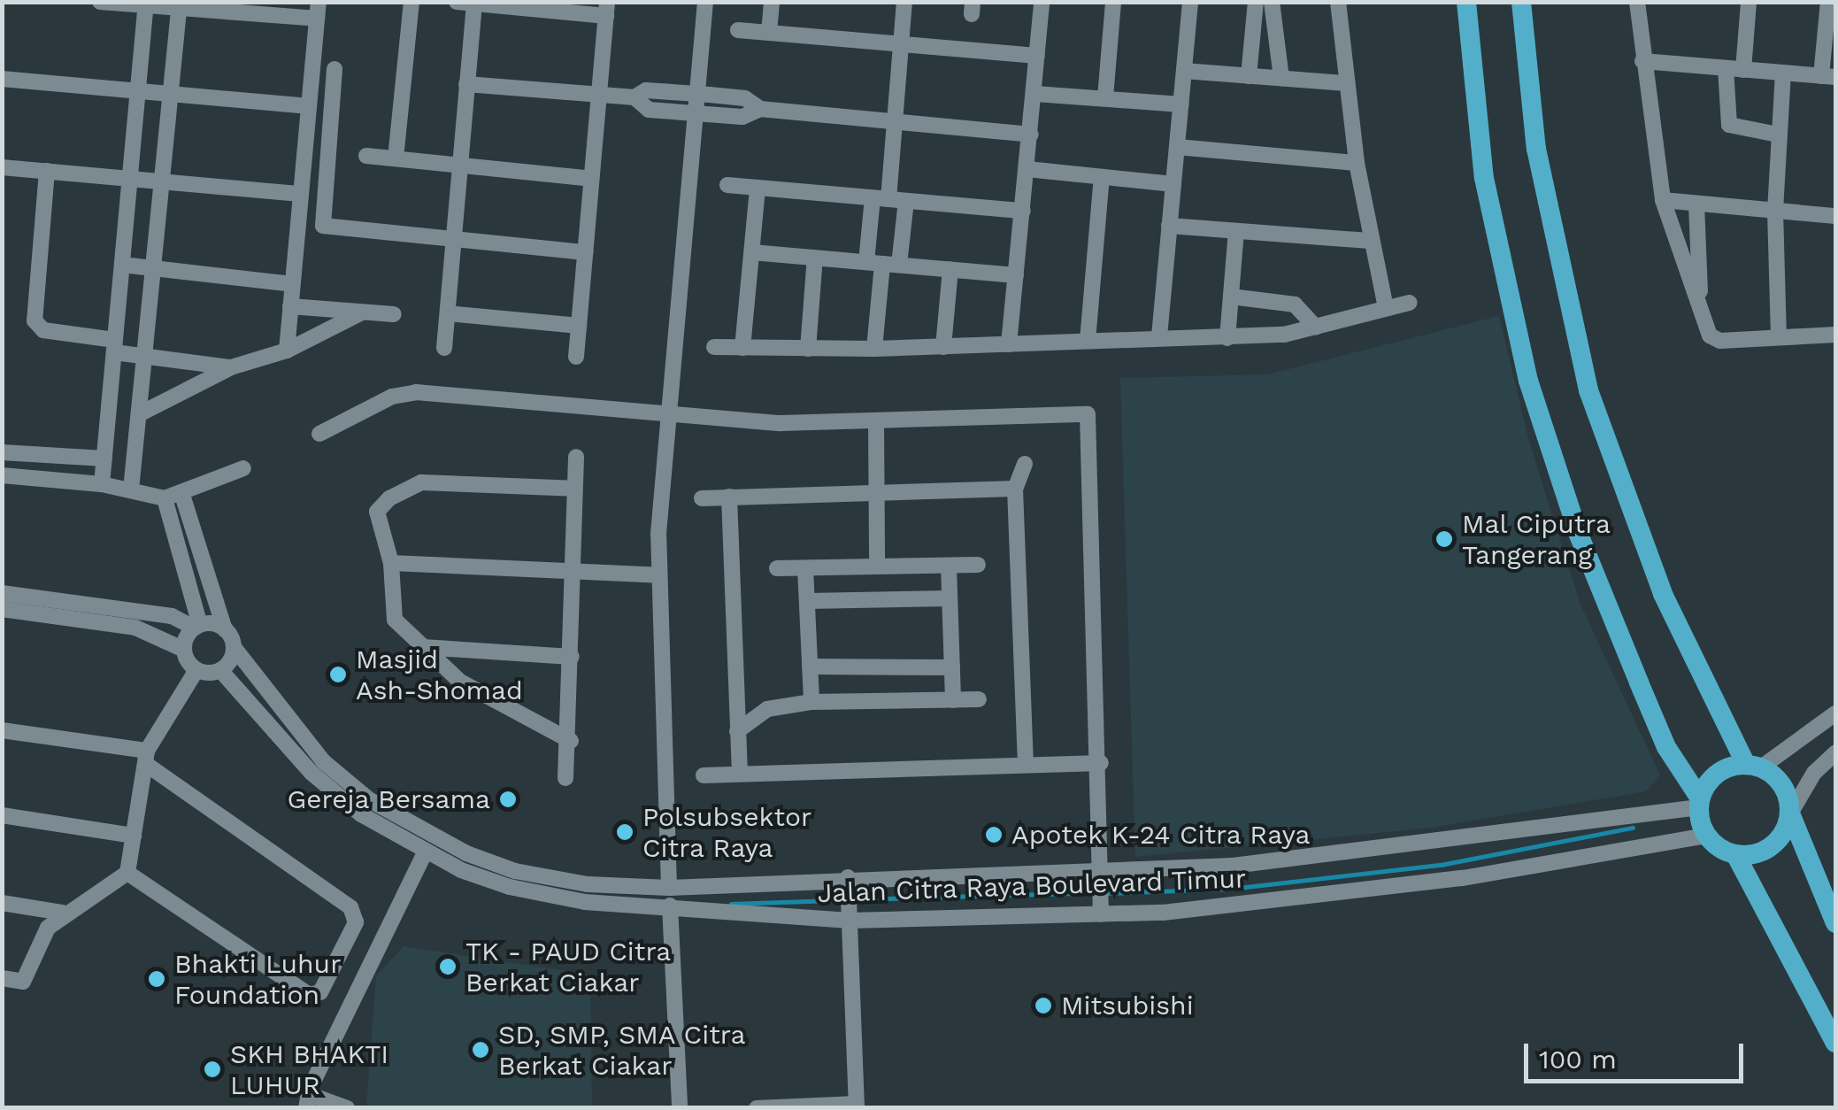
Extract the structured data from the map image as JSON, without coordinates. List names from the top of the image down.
{
  "streets": {
    "street": ["Jalan Citra Raya Boulevard Timur"]
  },
  "places": [
    "Mal Ciputra Tangerang",
    "Masjid Ash-Shomad",
    "Gereja Bersama",
    "Polsubsektor Citra Raya",
    "Apotek K-24 Citra Raya",
    "TK - PAUD Citra Berkat Ciakar",
    "Bhakti Luhur Foundation",
    "Mitsubishi",
    "SD, SMP, SMA Citra Berkat Ciakar",
    "SKH BHAKTI LUHUR"
  ],
  "scale_bar": "100 m"
}
